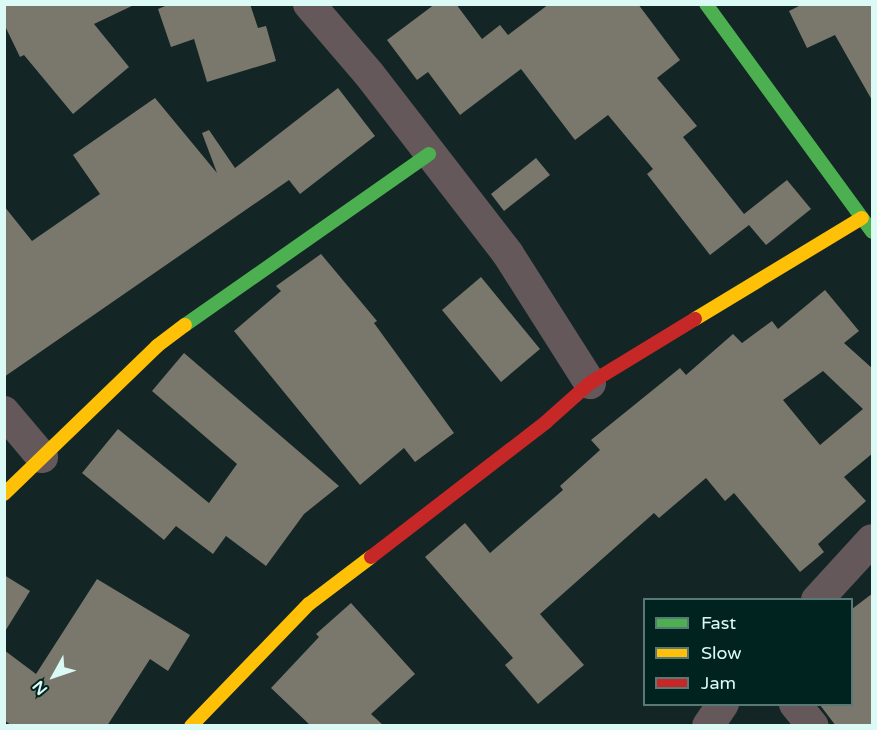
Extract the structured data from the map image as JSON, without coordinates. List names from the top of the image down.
{
  "legend": ["Fast", "Slow", "Jam"],
  "north": "bottom left"
}
